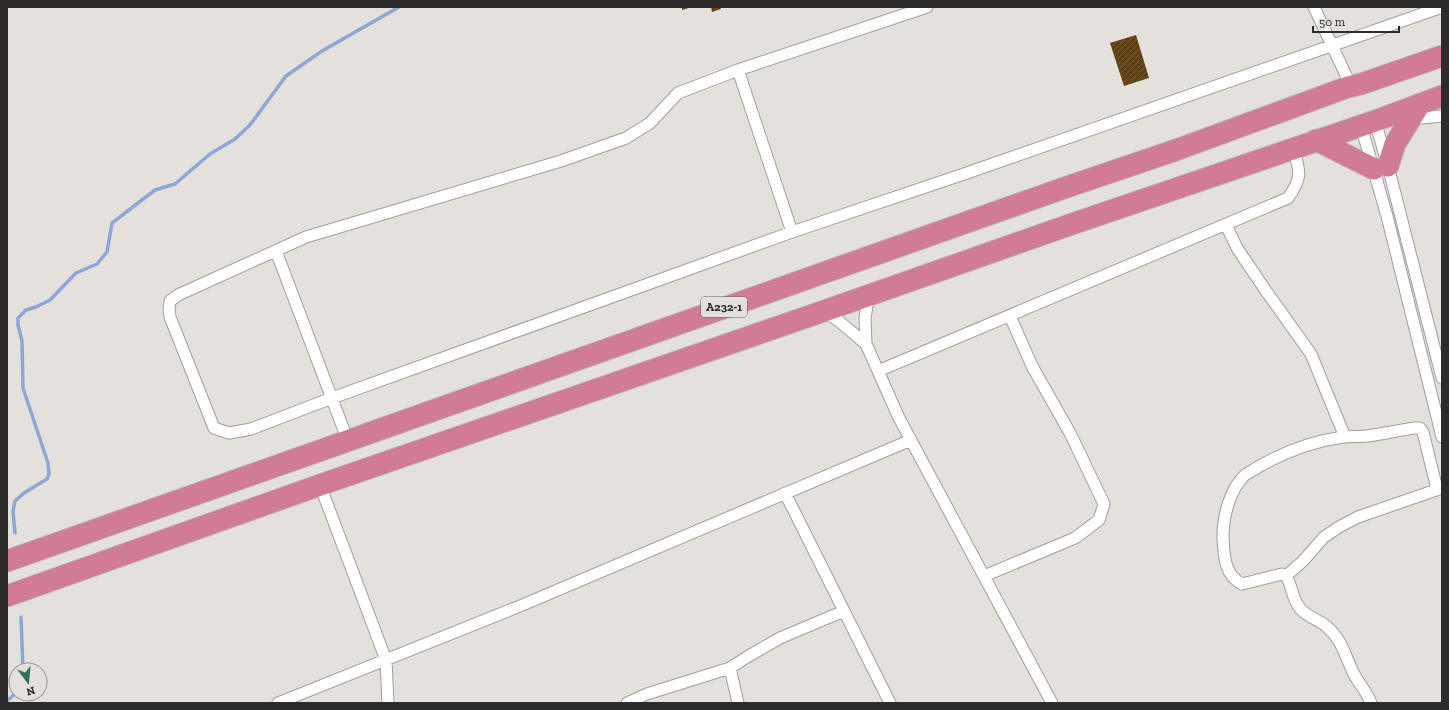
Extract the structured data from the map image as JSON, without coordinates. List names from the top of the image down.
{
  "streets": {
    "highway": ["A232-1"]
  },
  "scale_bar": "50 m",
  "north": "bottom"
}
